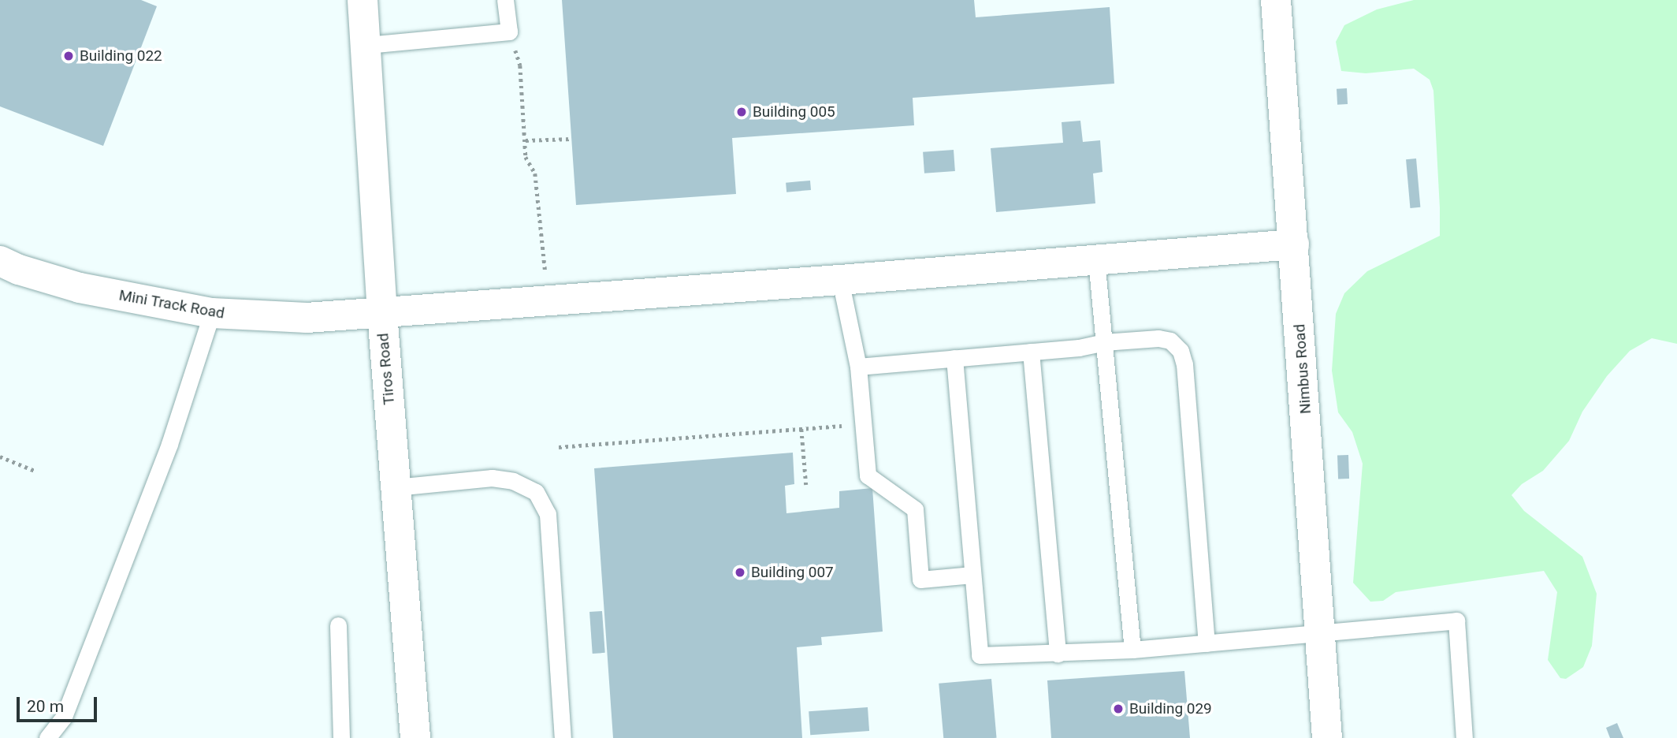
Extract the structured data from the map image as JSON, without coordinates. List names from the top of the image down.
{
  "streets": {
    "street": ["Mini Track Road", "Tiros Road", "Nimbus Road"]
  },
  "crossings": [
    ["Mini Track Road", "Tiros Road"],
    ["Mini Track Road", "Nimbus Road"]
  ],
  "places": [
    "Building 022",
    "Building 005",
    "Building 007",
    "Building 029"
  ],
  "scale_bar": "20 m"
}
